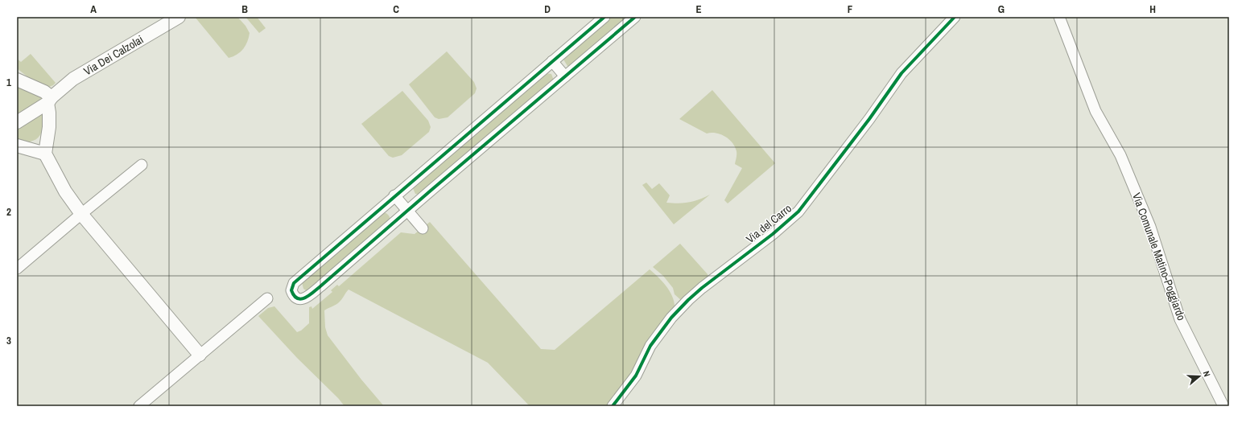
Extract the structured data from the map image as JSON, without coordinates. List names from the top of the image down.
{
  "streets": {
    "street": ["Via Dei Calzolai", "Via del Carro", "Via Comunale Matino-Poggiardo"]
  },
  "north": "right",
  "grid": {
    "columns": [
      "A",
      "B",
      "C",
      "D",
      "E",
      "F",
      "G",
      "H"
    ],
    "rows": ["1", "2", "3"]
  }
}
